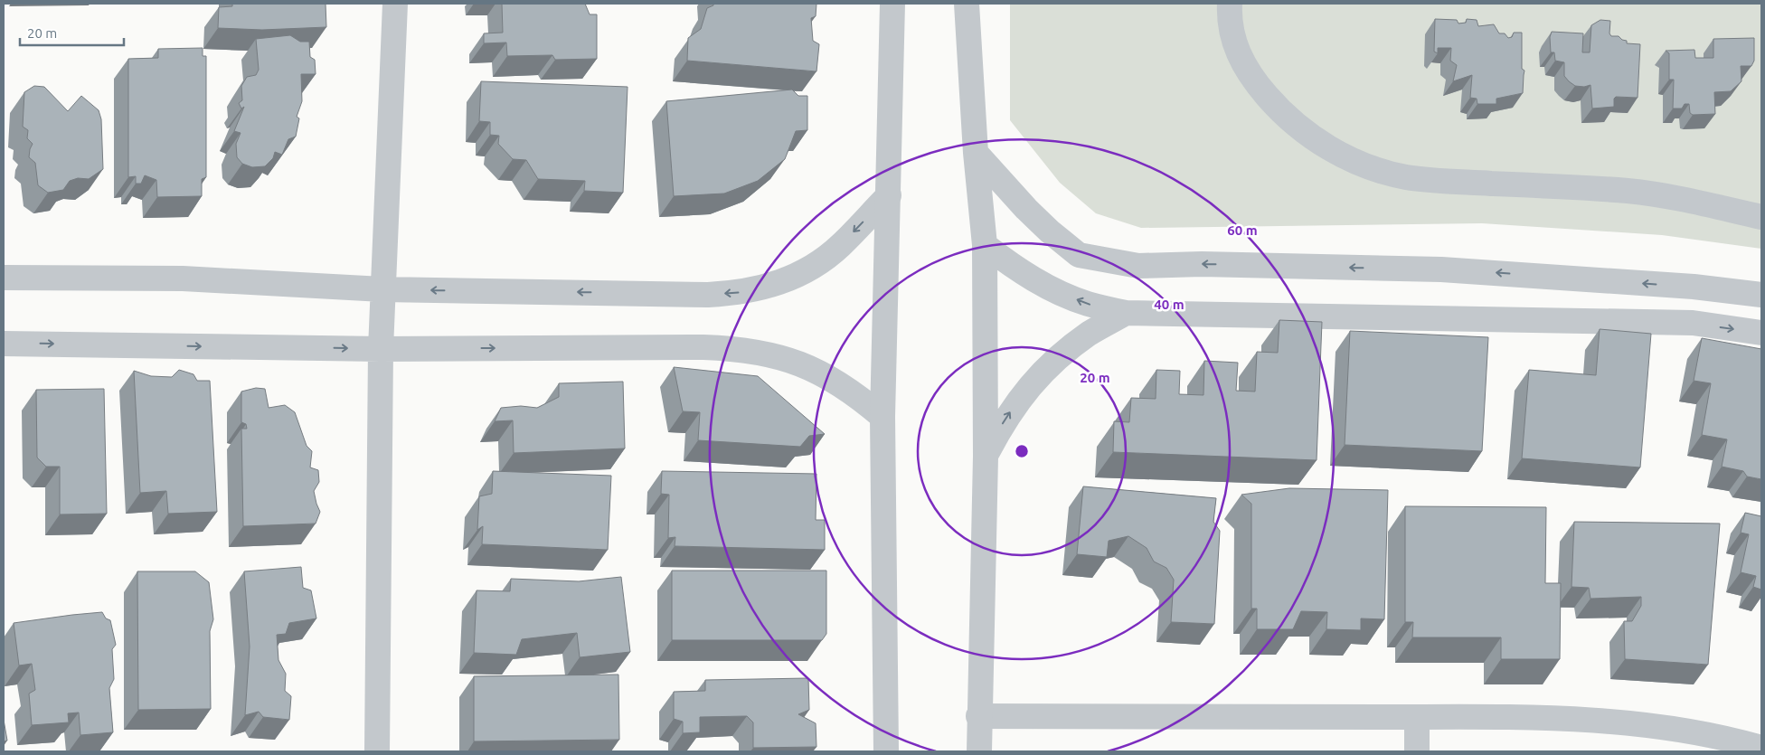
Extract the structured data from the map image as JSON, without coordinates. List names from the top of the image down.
{
  "scale_bar": "20 m",
  "rings": ["60 m", "40 m", "20 m"]
}
